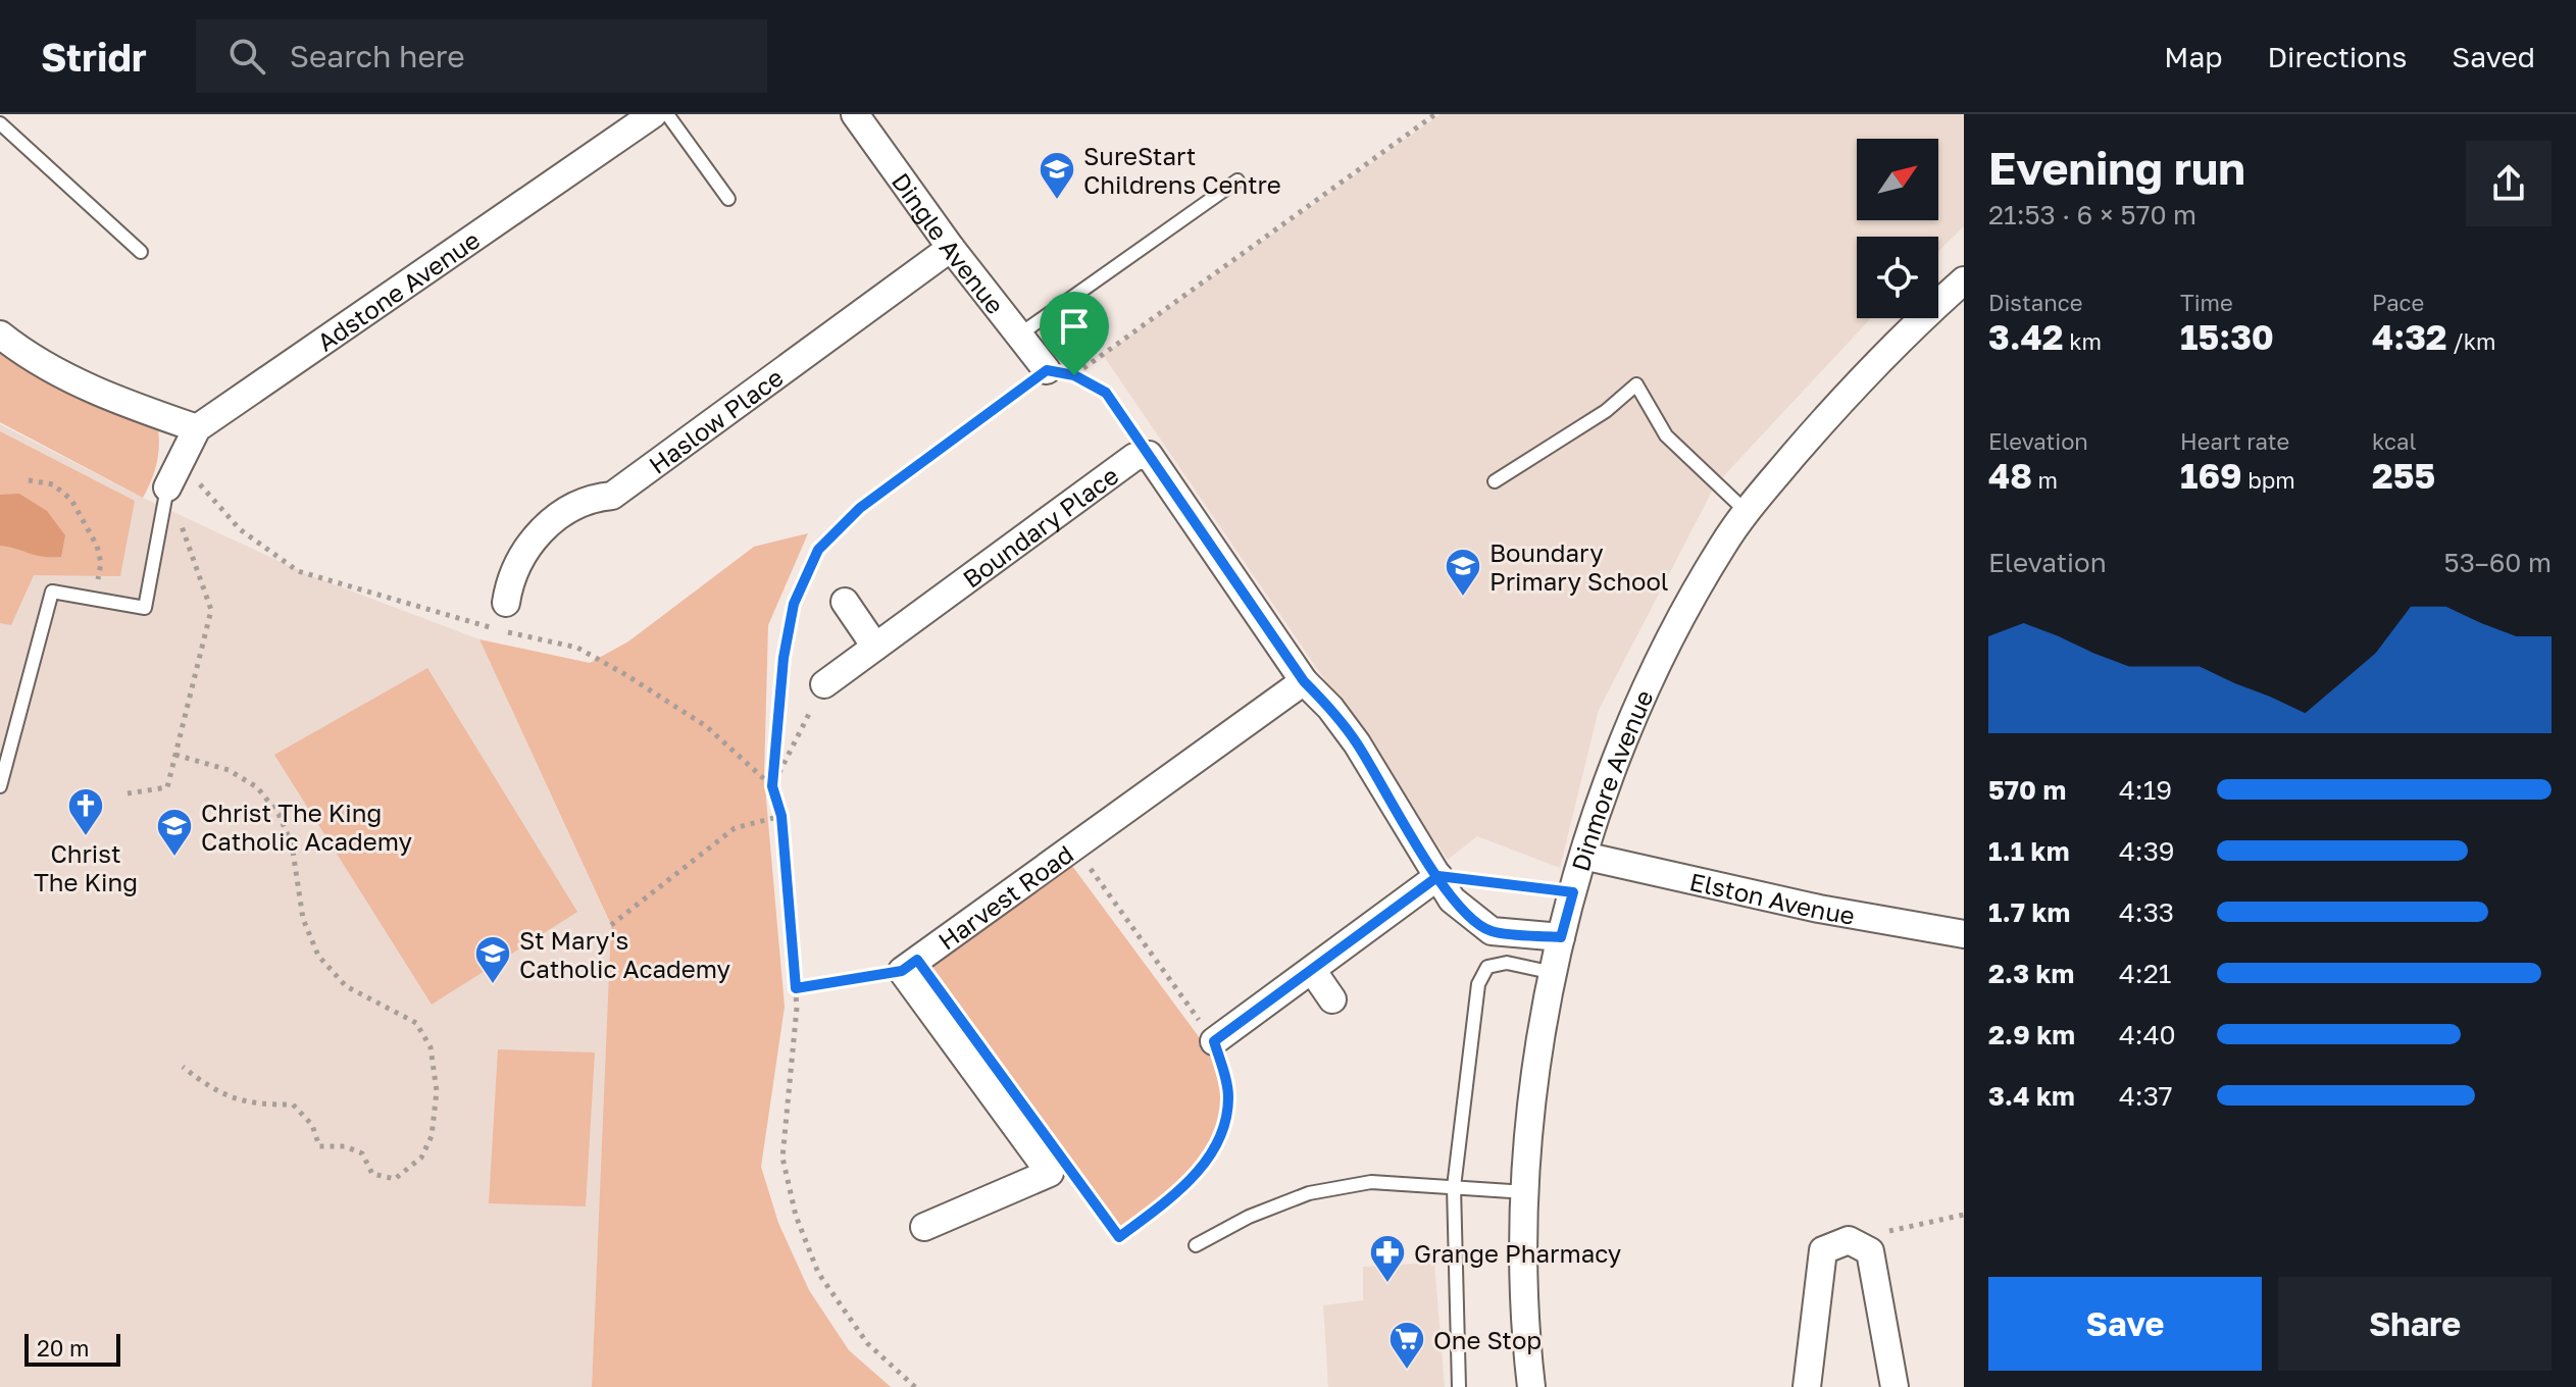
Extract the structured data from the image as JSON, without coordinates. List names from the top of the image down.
{
  "streets": {
    "street": [
      "Dingle Avenue",
      "Adstone Avenue",
      "Haslow Place",
      "Boundary Place",
      "Dinmore Avenue",
      "Harvest Road",
      "Elston Avenue"
    ]
  },
  "crossings": [
    ["Dingle Avenue", "Haslow Place"],
    ["Dinmore Avenue", "Elston Avenue"]
  ],
  "places": {
    "school or university": [
      "SureStart Childrens Centre",
      "Boundary Primary School",
      "Christ The King Catholic Academy",
      "St Mary's Catholic Academy"
    ],
    "church": ["Christ The King"],
    "pharmacy": ["Grange Pharmacy"],
    "supermarket": ["One Stop"]
  },
  "scale_bar": "20 m",
  "north": "top right",
  "page": {
    "header": "Stridr",
    "search": "Search here",
    "nav": ["Map", "Directions", "Saved"],
    "heading": ["Evening run", "21:53 · 6 × 570 m"],
    "stats": [
      ["Distance", "3.42 km"],
      ["Time", "15:30"],
      ["Pace", "4:32 /km"],
      ["Elevation", "48 m"],
      ["Heart rate", "169 bpm"],
      ["kcal", "255"]
    ],
    "chart": ["Elevation", "53–60 m"],
    "list": [
      {
        "name": "570 m",
        "note": "4:19"
      },
      {
        "name": "1.1 km",
        "note": "4:39"
      },
      {
        "name": "1.7 km",
        "note": "4:33"
      },
      {
        "name": "2.3 km",
        "note": "4:21"
      },
      {
        "name": "2.9 km",
        "note": "4:40"
      },
      {
        "name": "3.4 km",
        "note": "4:37"
      }
    ],
    "buttons": ["Save", "Share"],
    "scale": "20 m"
  }
}
